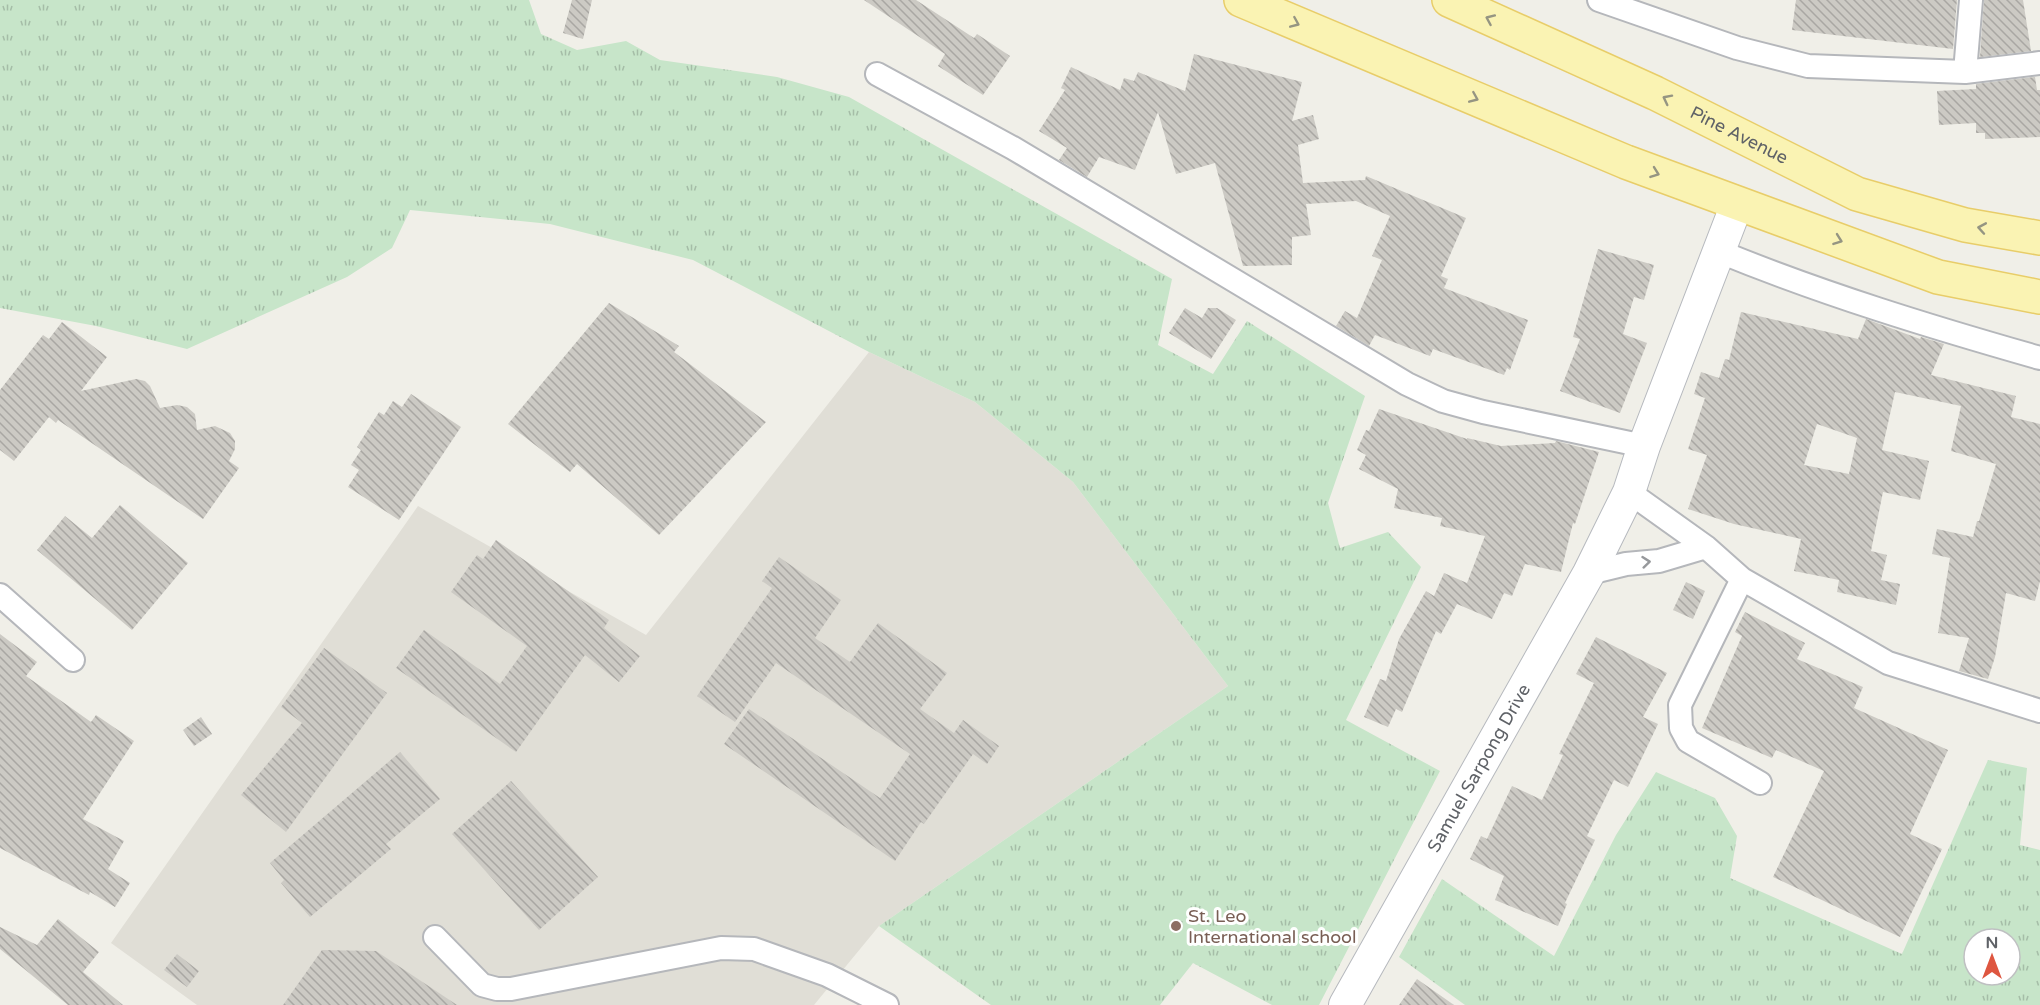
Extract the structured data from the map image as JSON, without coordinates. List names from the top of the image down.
{
  "streets": {
    "main road": ["Pine Avenue"],
    "street": ["Samuel Sarpong Drive"]
  },
  "places": ["St. Leo International school"],
  "north": "top"
}
